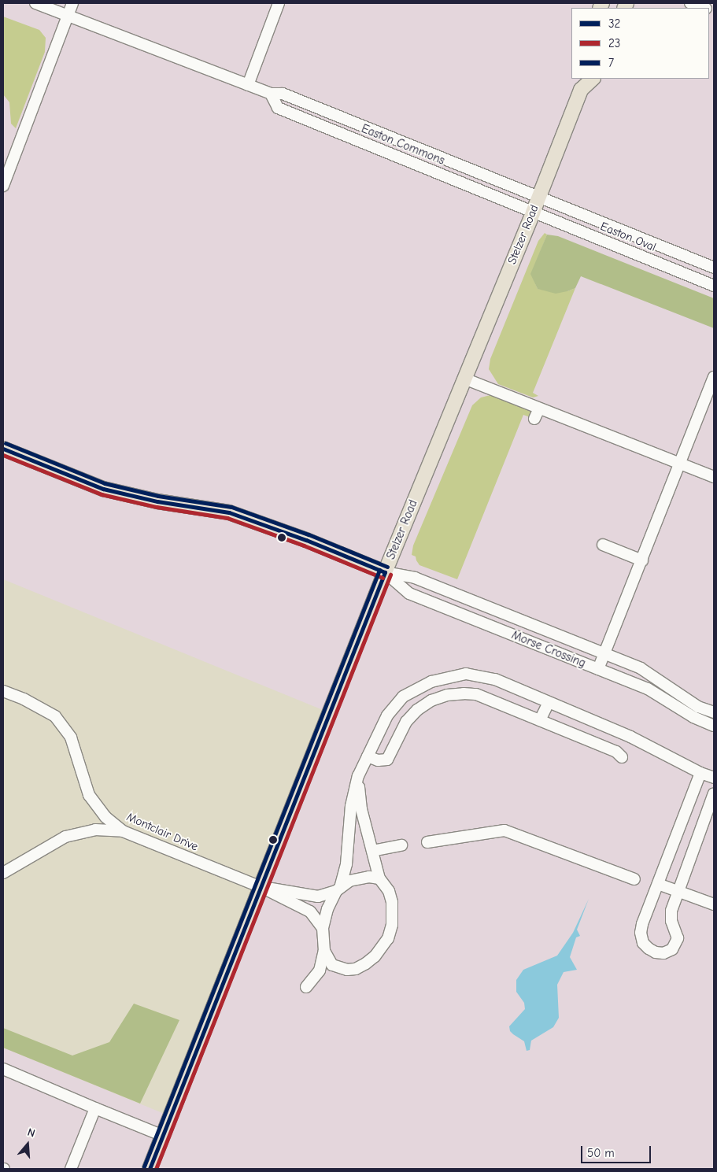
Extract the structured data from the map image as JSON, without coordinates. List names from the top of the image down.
{
  "streets": {
    "main road": ["Stelzer Road", "Morse Crossing"],
    "street": ["Easton Commons", "Easton Oval", "Montclair Drive"]
  },
  "crossings": [
    ["Easton Commons", "Stelzer Road"],
    ["Easton Commons", "Easton Oval"],
    ["Stelzer Road", "Easton Oval"],
    ["Stelzer Road", "Morse Crossing"],
    ["Stelzer Road", "Montclair Drive"]
  ],
  "lines": ["transit line 7", "transit line 32", "transit line 23"],
  "legend": ["32", "23", "7"],
  "scale_bar": "50 m",
  "north": "top"
}
